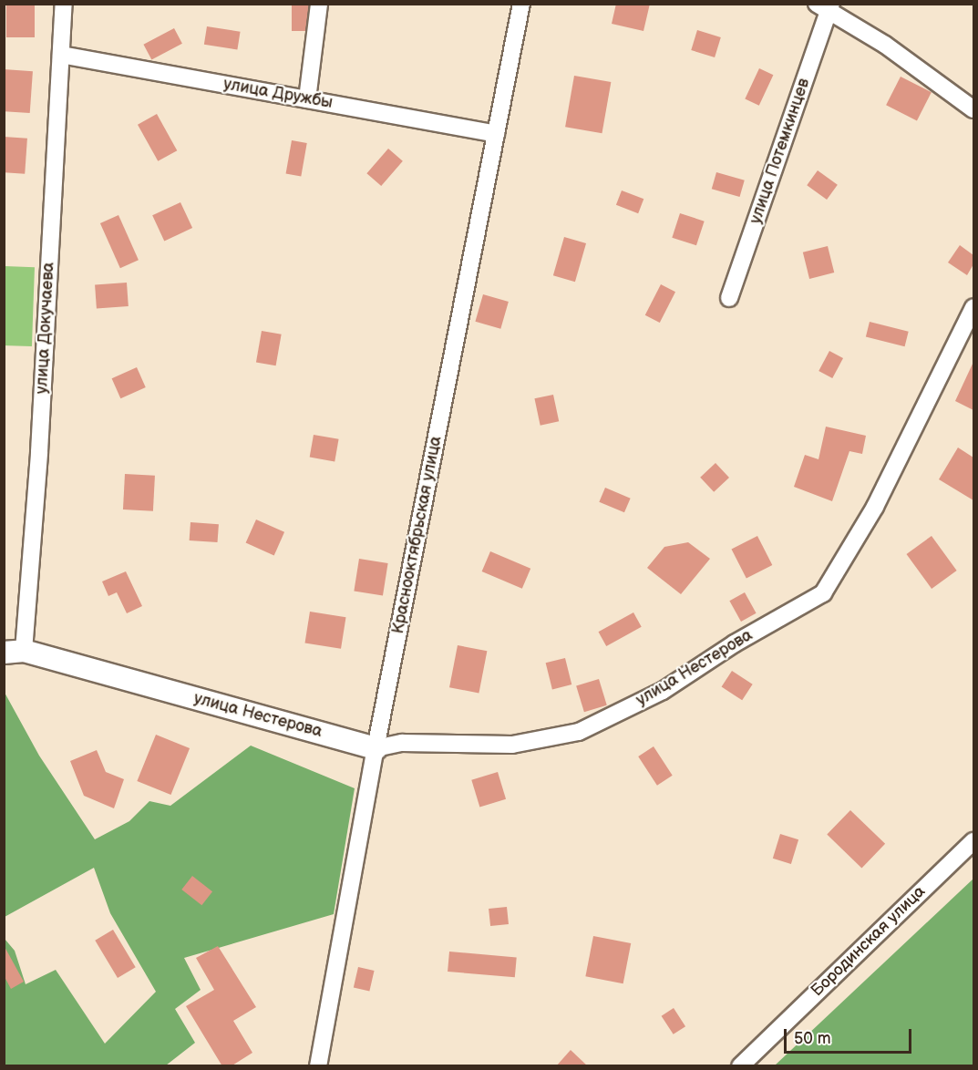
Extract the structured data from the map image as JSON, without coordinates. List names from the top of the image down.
{
  "streets": {
    "street": [
      "улица Дружбы",
      "улица Потемкинцев",
      "улица Докучаева",
      "Краснооктябрьская улица",
      "улица Нестерова",
      "Бородинская улица"
    ]
  },
  "crossings": [
    ["улица Дружбы", "улица Докучаева"],
    ["улица Дружбы", "Краснооктябрьская улица"],
    ["улица Докучаева", "улица Нестерова"],
    ["Краснооктябрьская улица", "улица Нестерова"]
  ],
  "scale_bar": "50 m"
}
